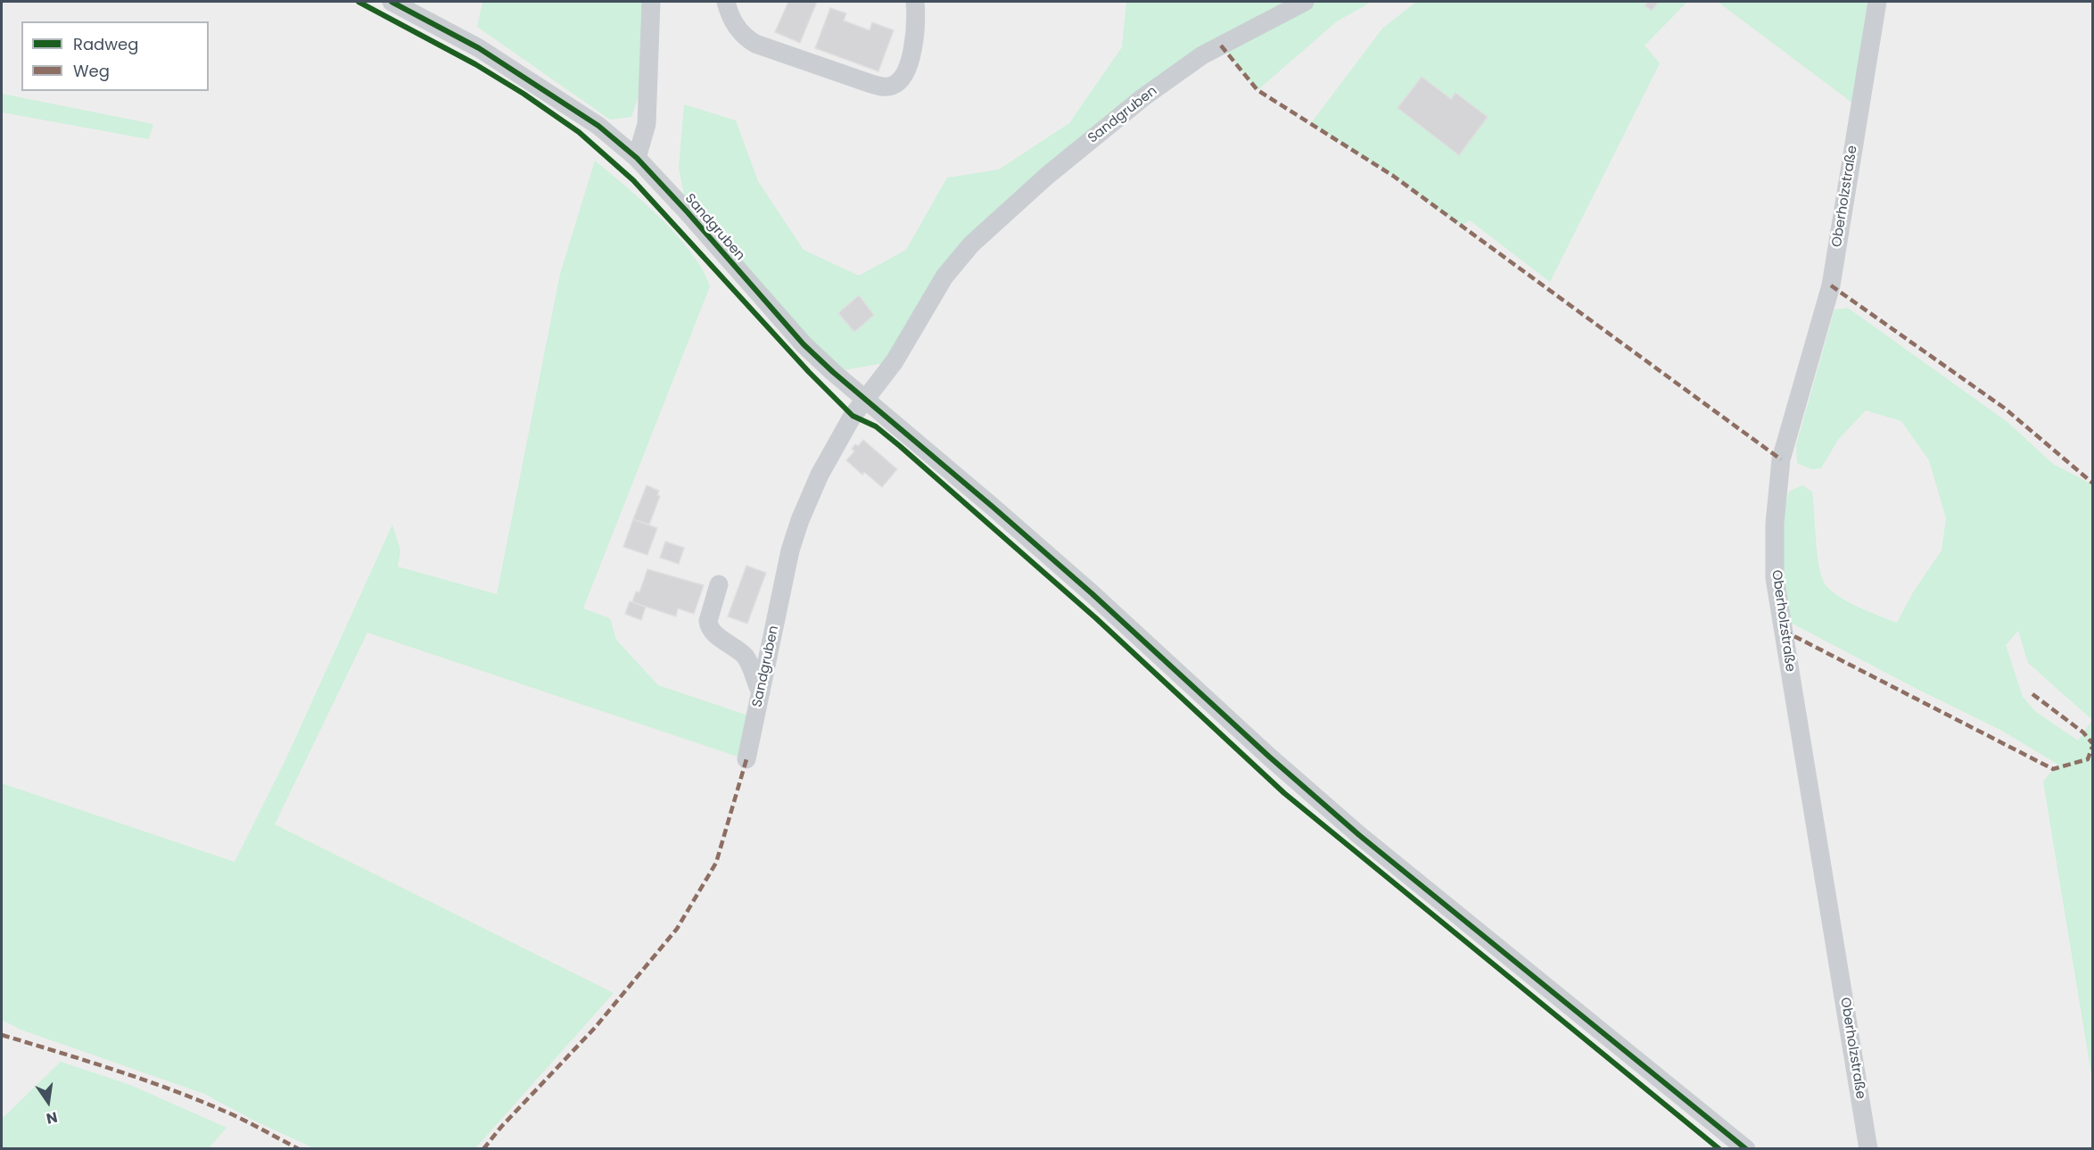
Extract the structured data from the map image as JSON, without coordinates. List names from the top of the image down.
{
  "streets": {
    "street": ["Sandgruben", "Oberholzstraße"]
  },
  "legend": ["Radweg", "Weg"],
  "north": "bottom"
}
